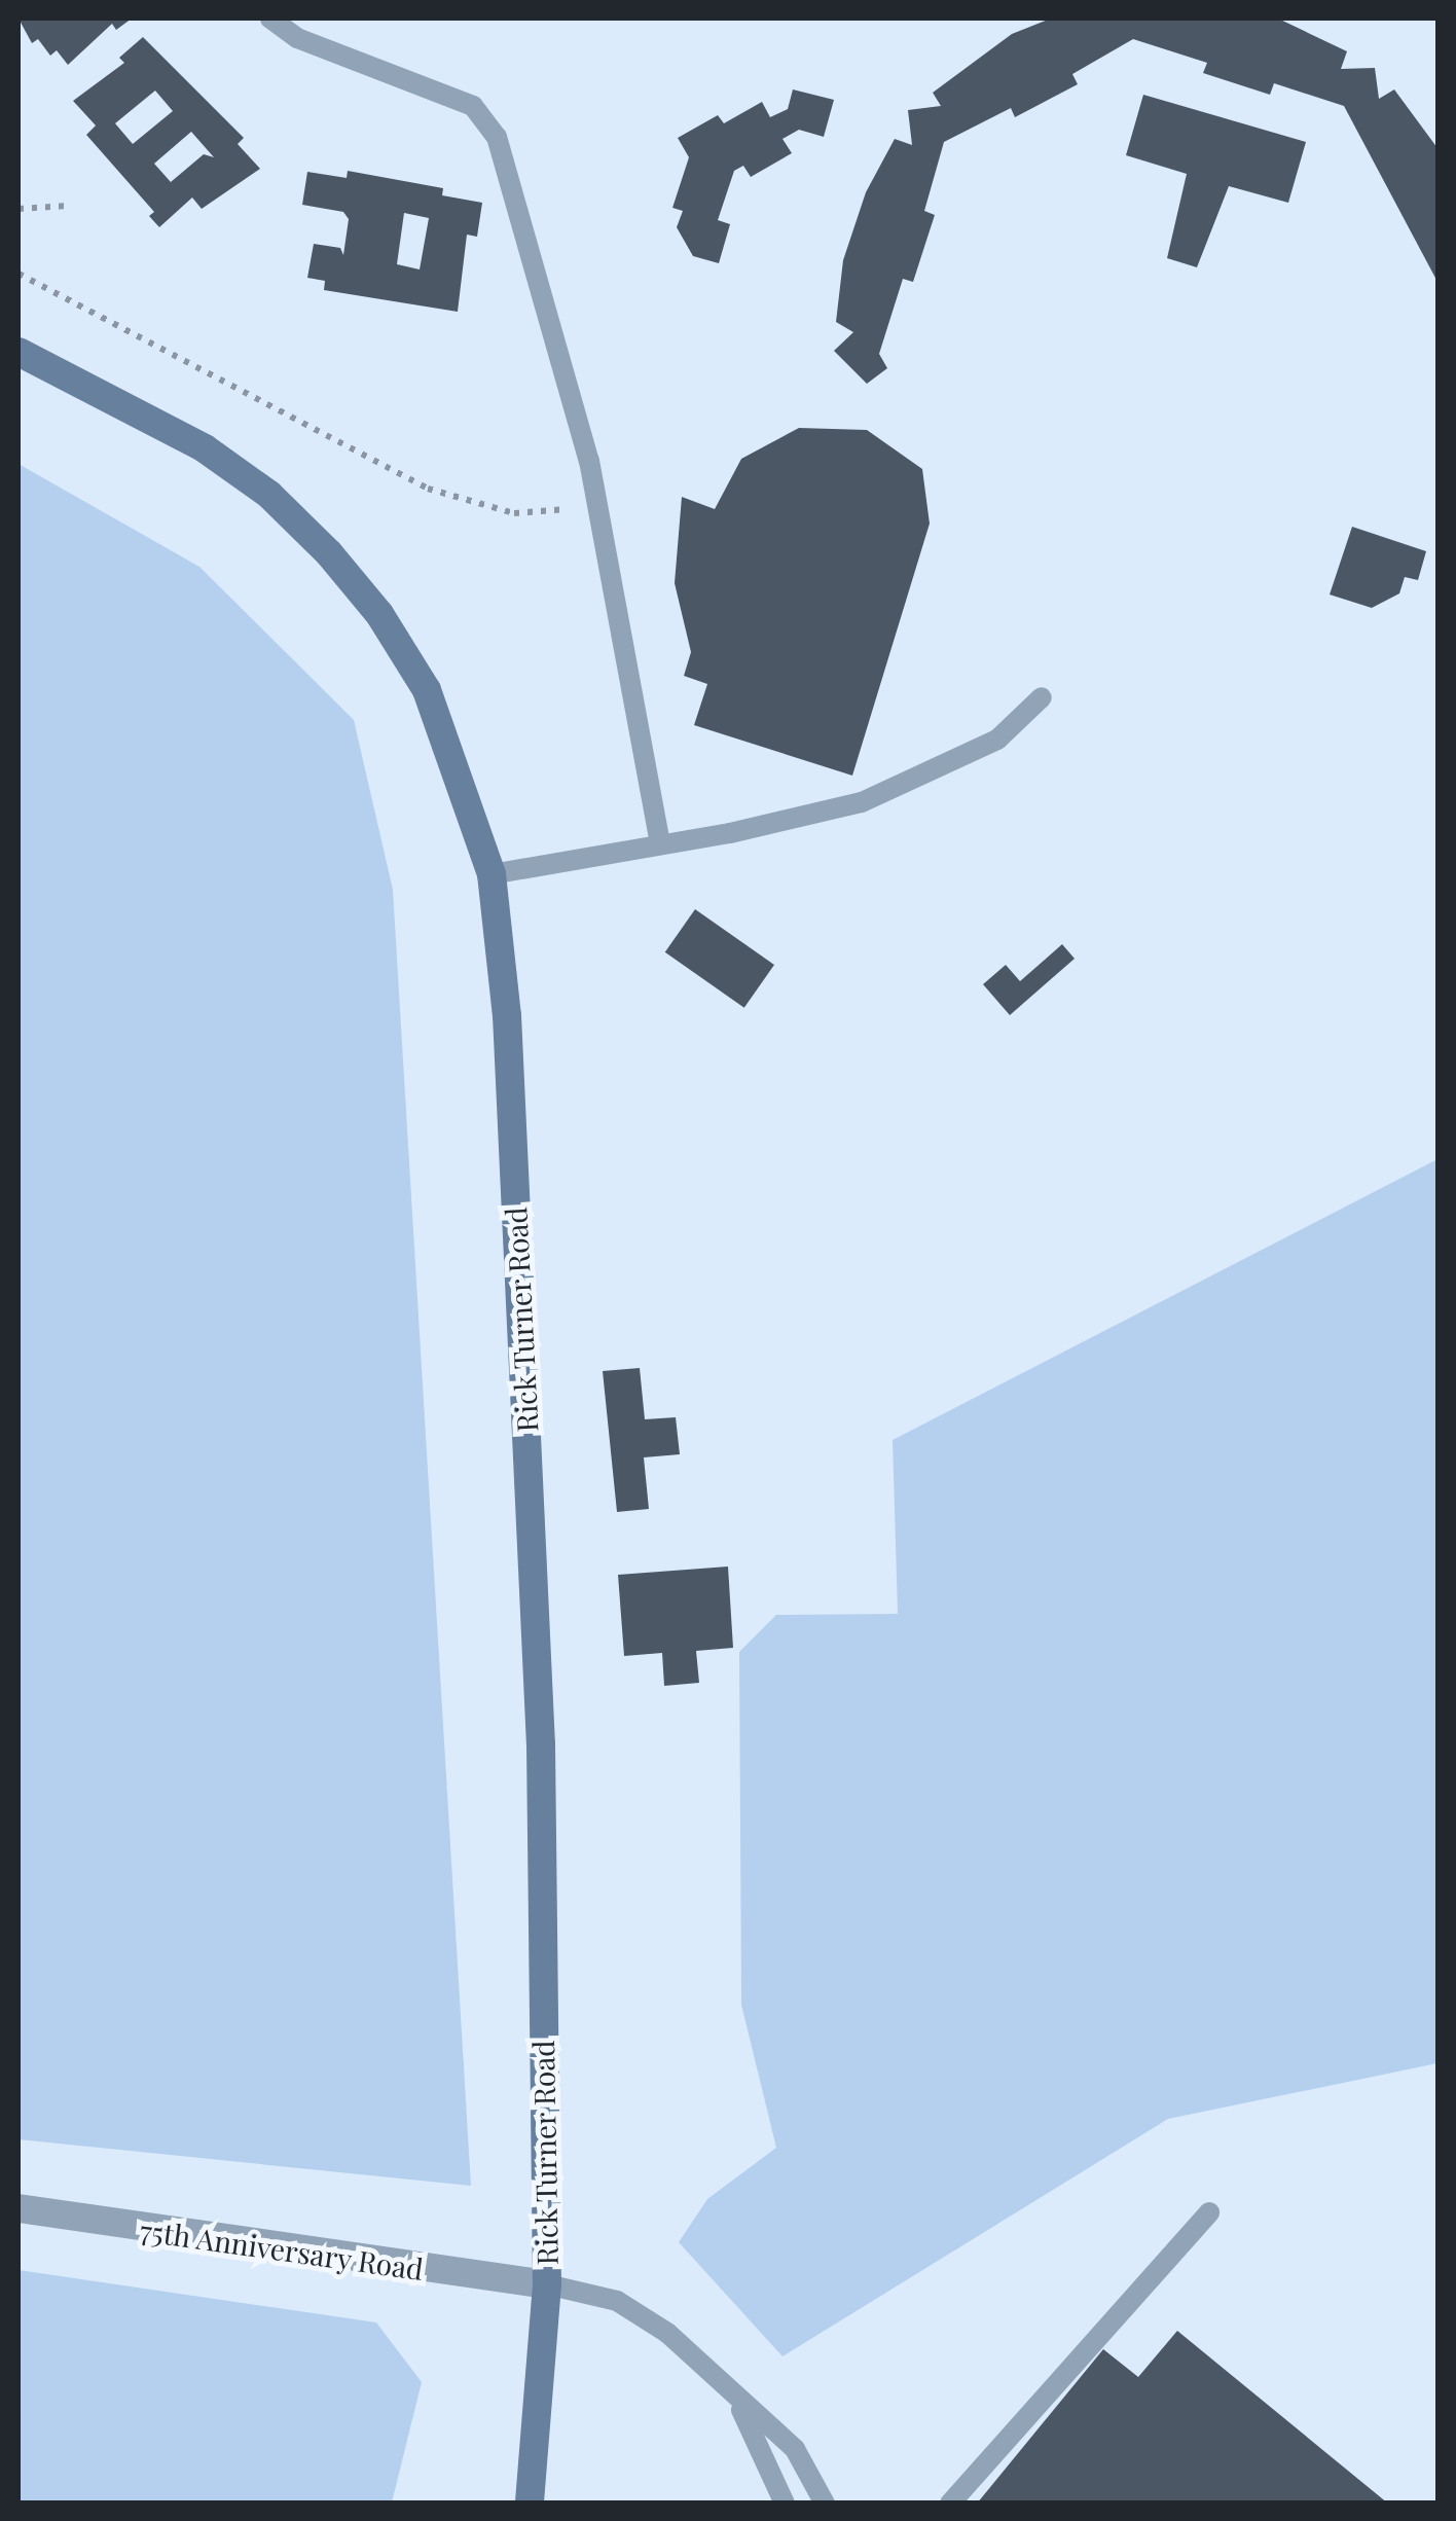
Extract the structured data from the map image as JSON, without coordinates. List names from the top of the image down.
{
  "streets": {
    "main road": ["Rick Turner Road"],
    "street": ["75th Anniversary Road"]
  },
  "crossings": [
    ["Rick Turner Road", "75th Anniversary Road"]
  ]
}
